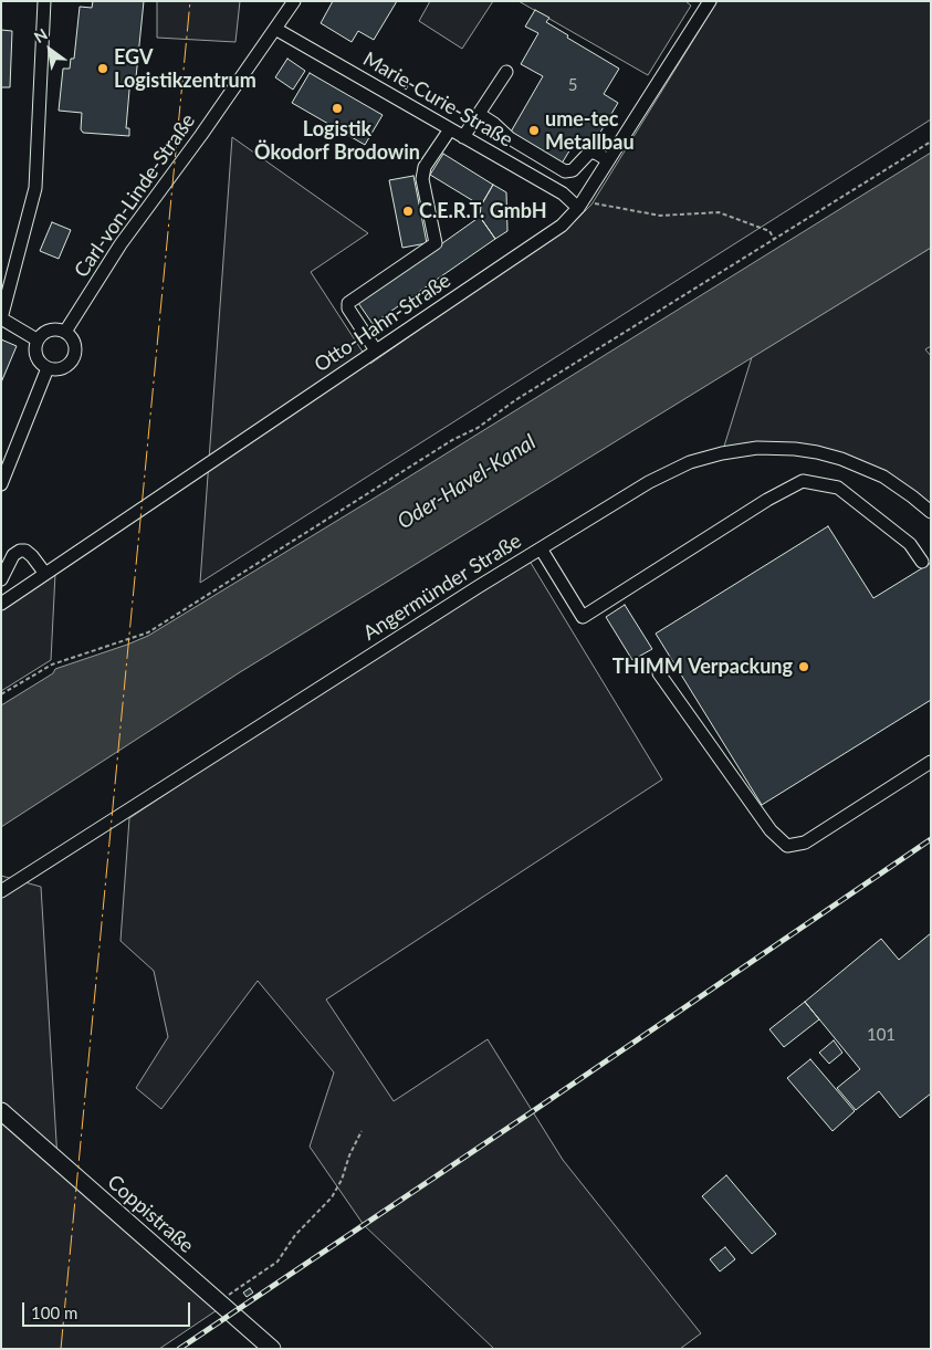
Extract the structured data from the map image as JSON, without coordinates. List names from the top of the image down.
{
  "streets": {
    "main road": ["Coppistraße"],
    "street": [
      "Marie-Curie-Straße",
      "Carl-von-Linde-Straße",
      "Otto-Hahn-Straße",
      "Angermünder Straße"
    ]
  },
  "crossings": [
    ["Marie-Curie-Straße", "Carl-von-Linde-Straße"],
    ["Marie-Curie-Straße", "Otto-Hahn-Straße"]
  ],
  "water": ["Oder-Havel-Kanal"],
  "places": [
    "EGV Logistikzentrum",
    "Logistik Ökodorf Brodowin",
    "ume-tec Metallbau",
    "C.E.R.T. GmbH",
    "THIMM Verpackung"
  ],
  "house_numbers": ["5", "101"],
  "scale_bar": "100 m",
  "north": "top left"
}
